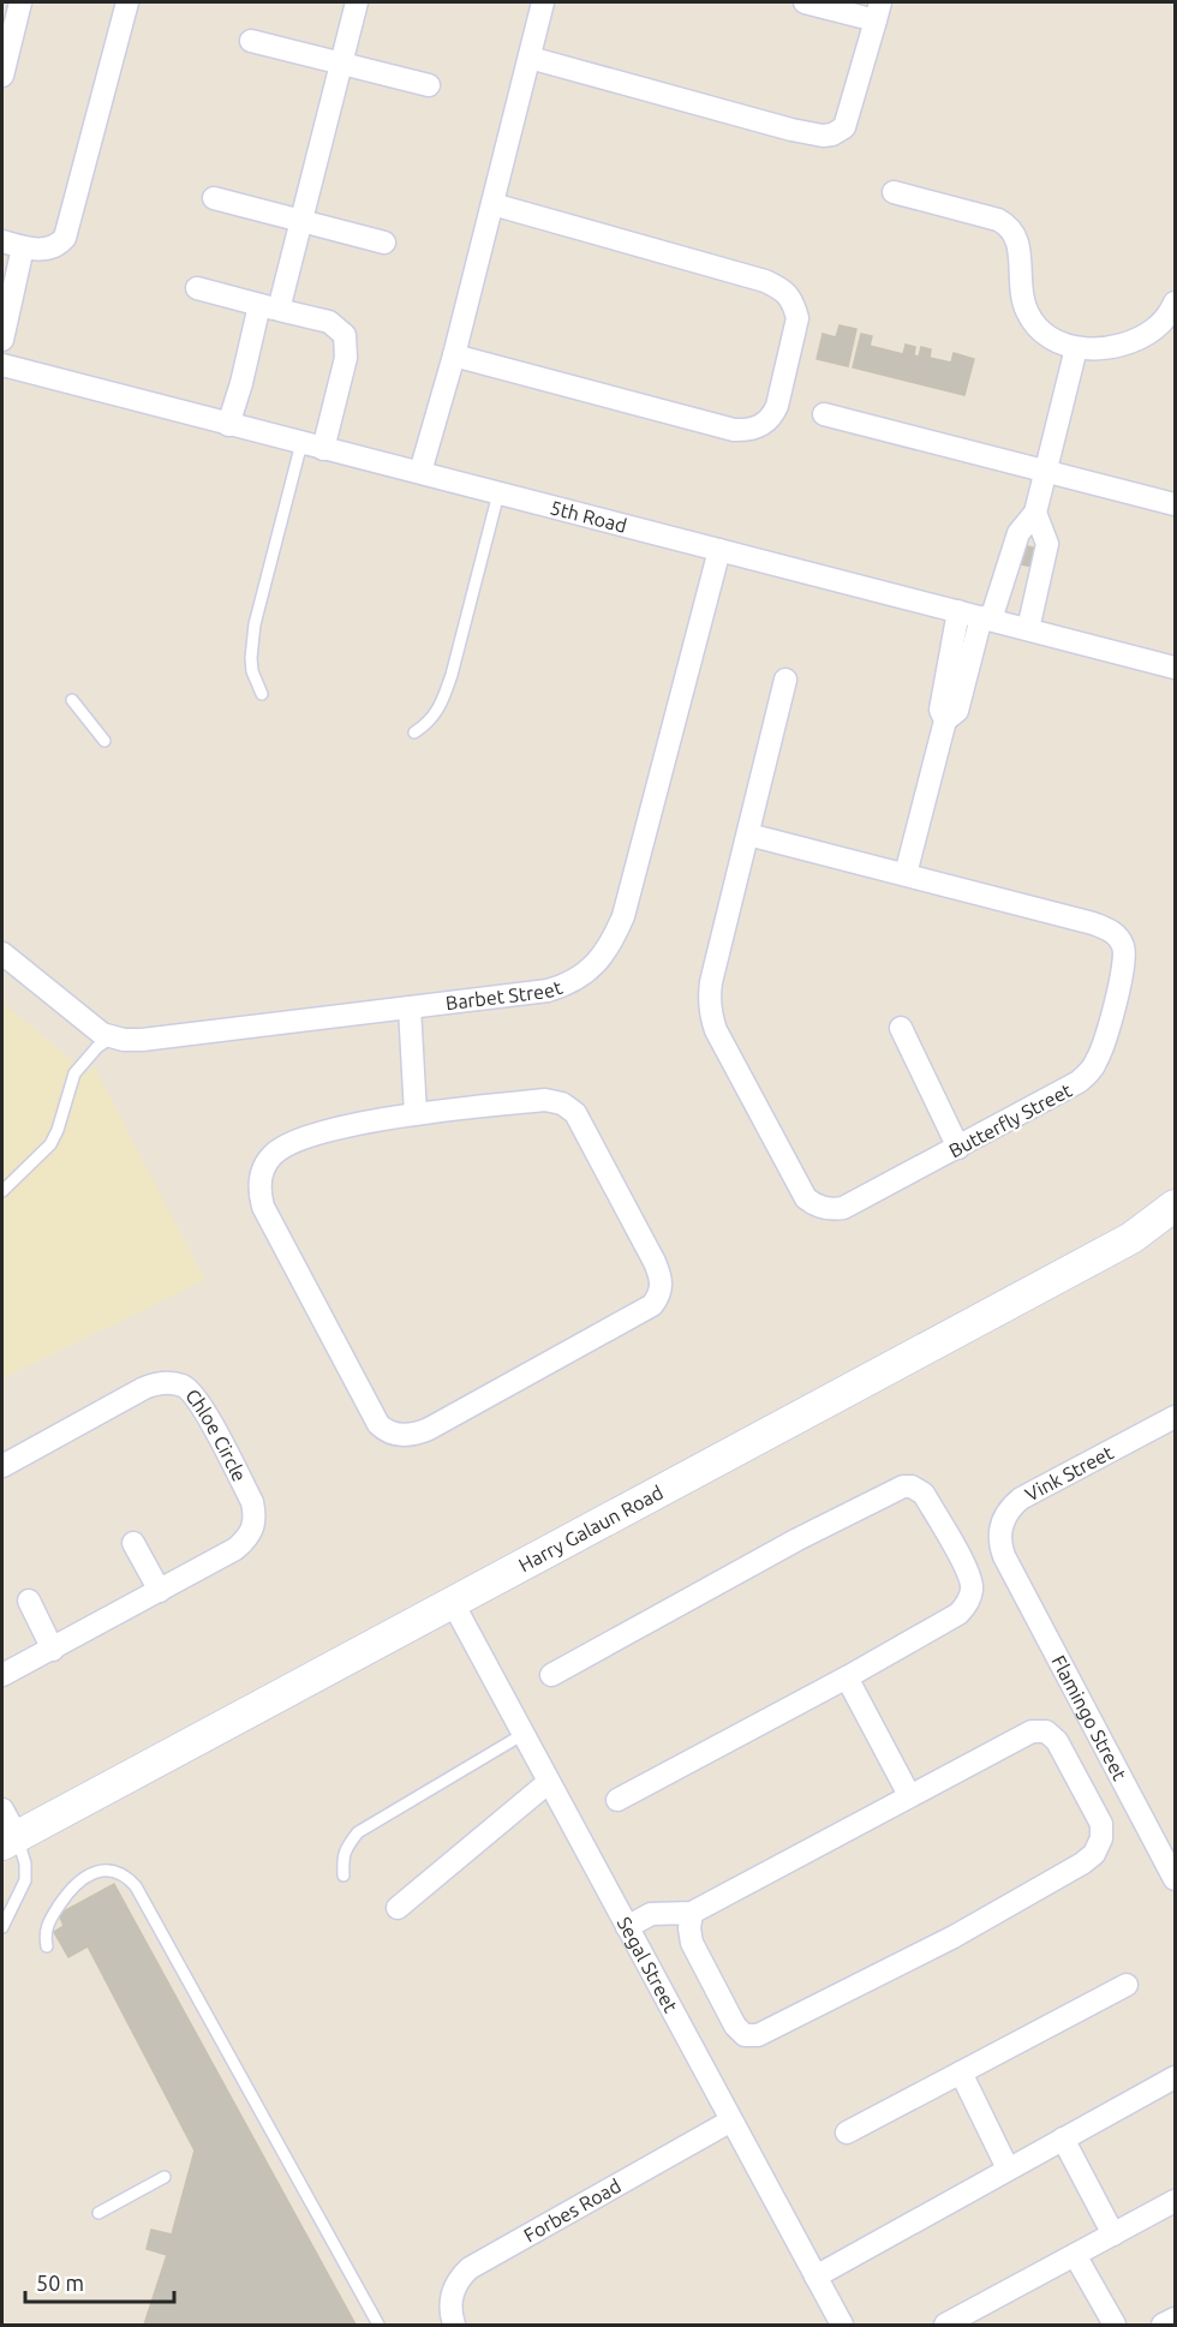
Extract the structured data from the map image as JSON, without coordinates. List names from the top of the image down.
{
  "streets": {
    "main road": ["Harry Galaun Road"],
    "street": [
      "5th Road",
      "Barbet Street",
      "Butterfly Street",
      "Chloe Circle",
      "Vink Street",
      "Flamingo Street",
      "Segal Street",
      "Forbes Road"
    ]
  },
  "crossings": [
    ["5th Road", "Barbet Street"],
    ["Vink Street", "Flamingo Street"],
    ["Harry Galaun Road", "Segal Street"],
    ["Segal Street", "Forbes Road"]
  ],
  "scale_bar": "50 m"
}
